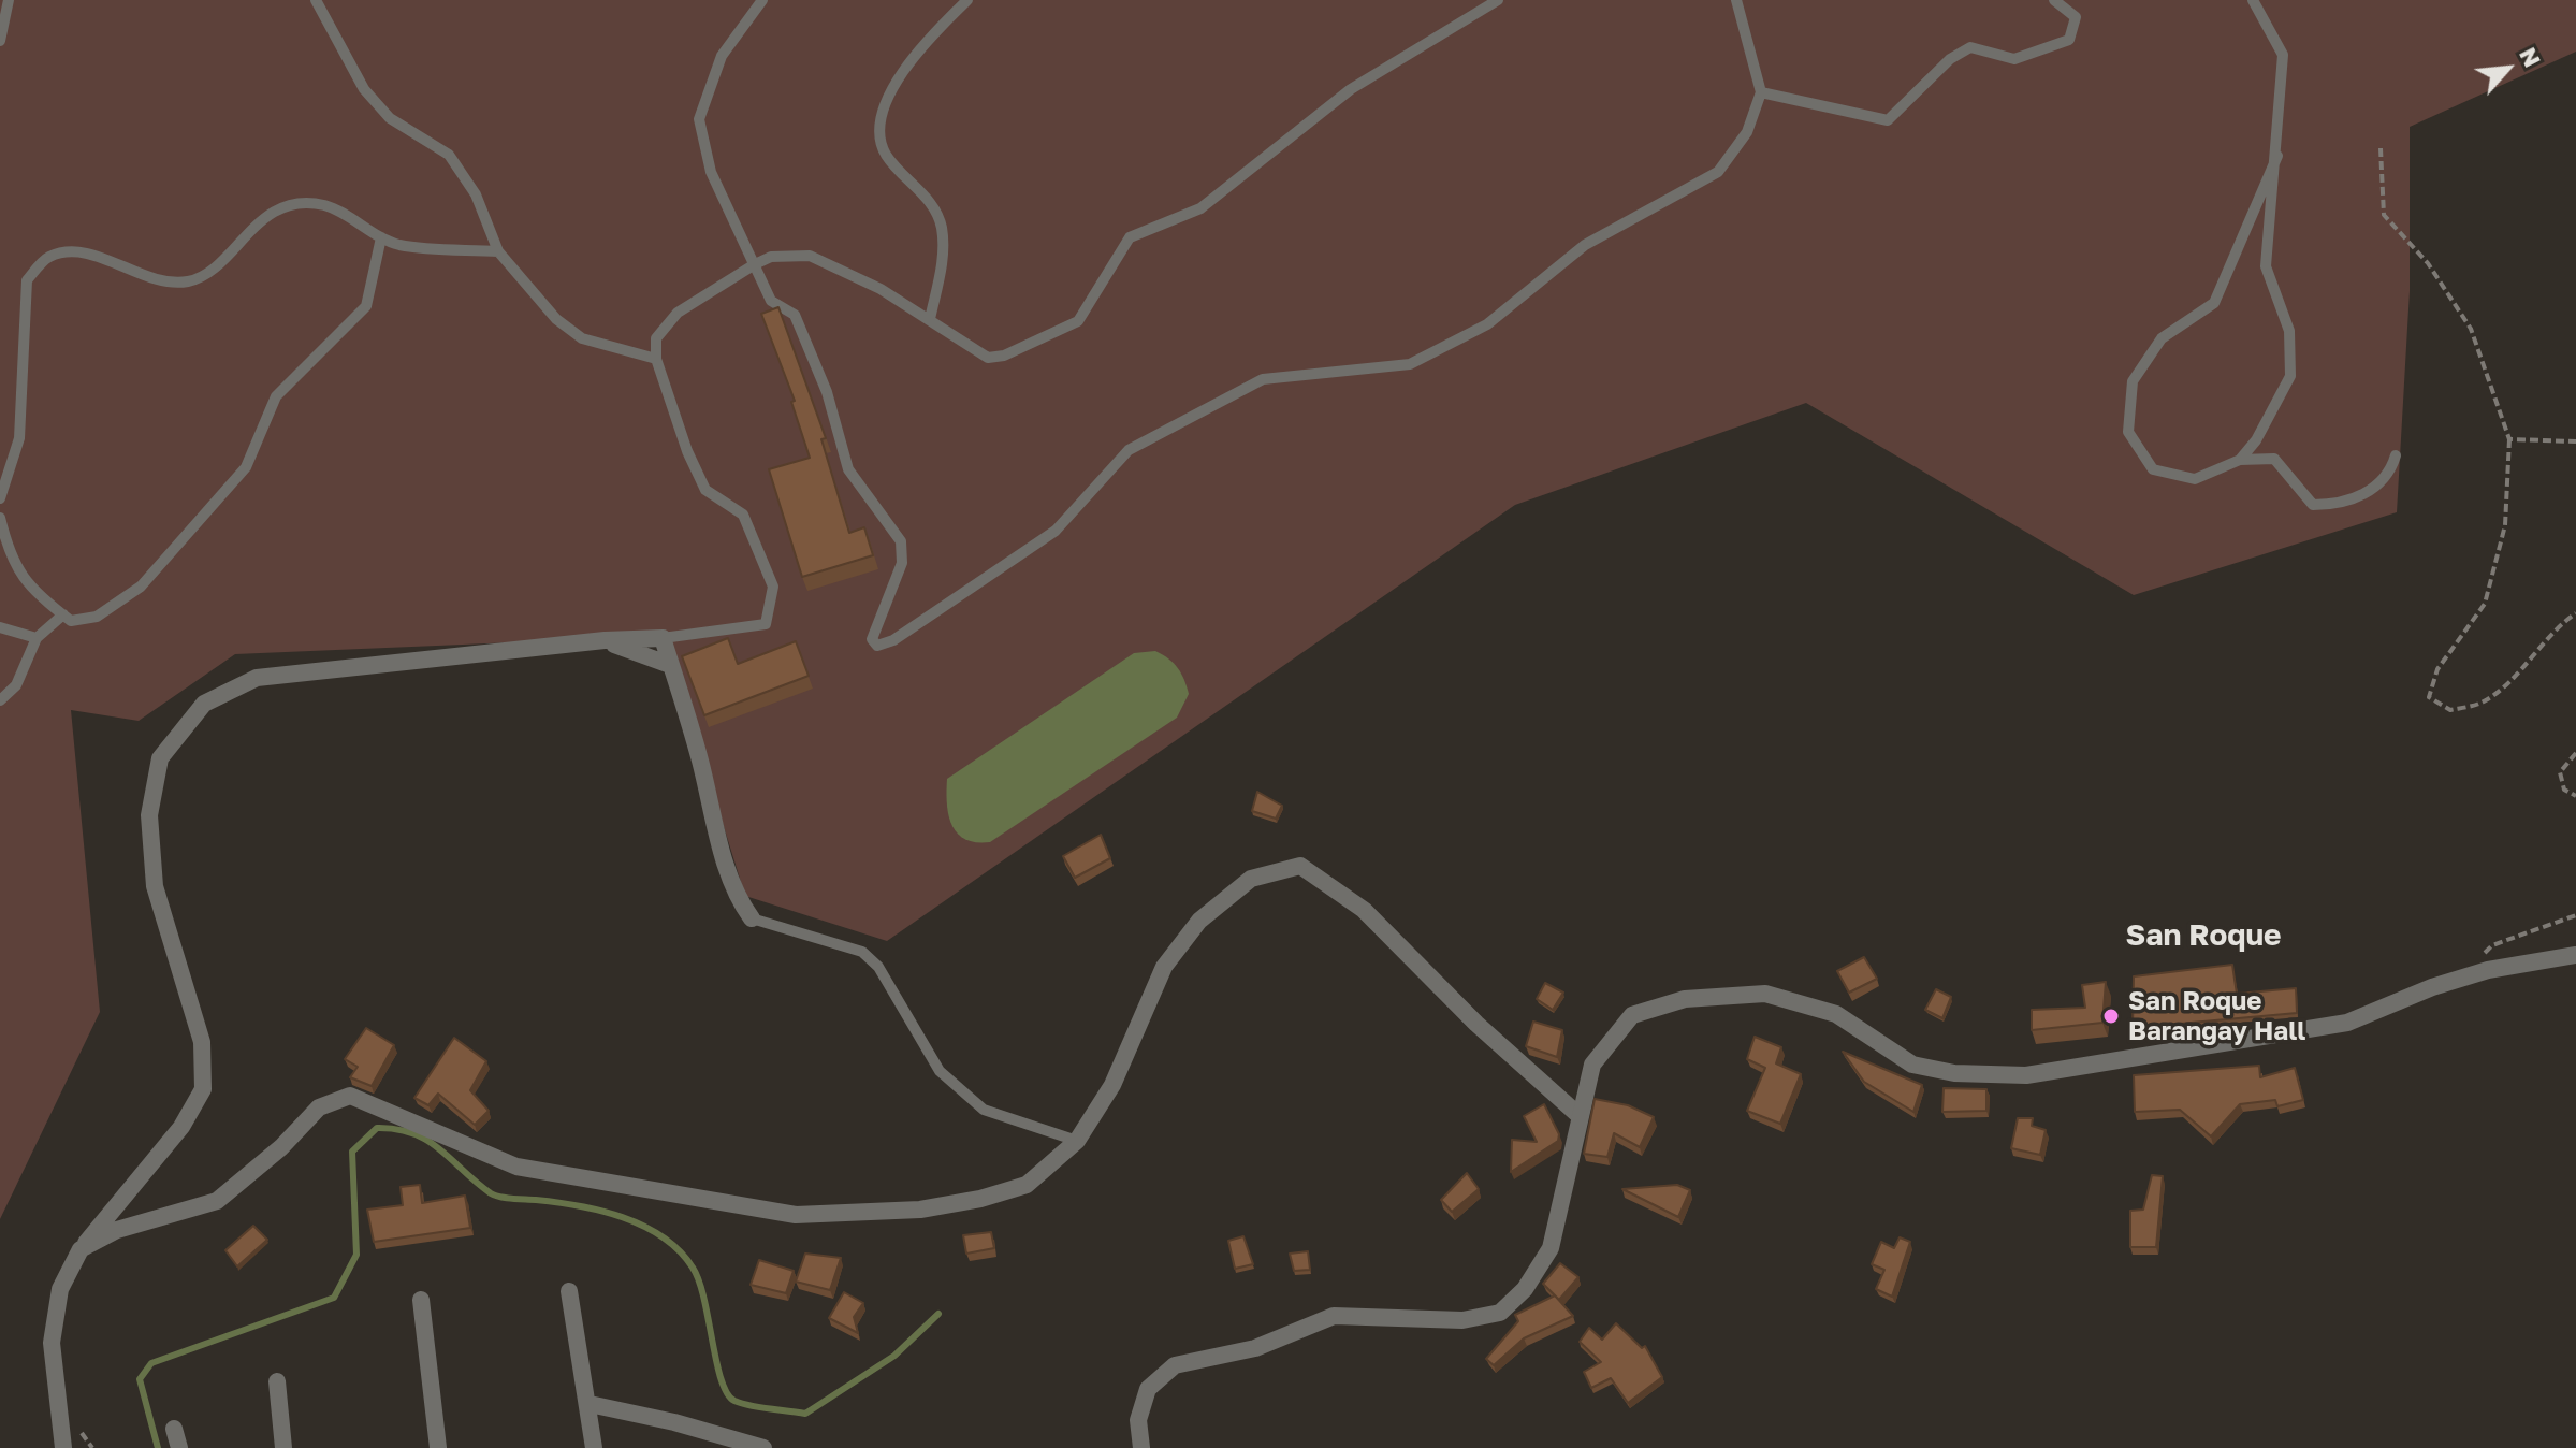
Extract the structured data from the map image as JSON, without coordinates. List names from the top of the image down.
{
  "districts": ["San Roque"],
  "places": ["San Roque Barangay Hall"],
  "north": "top right"
}
